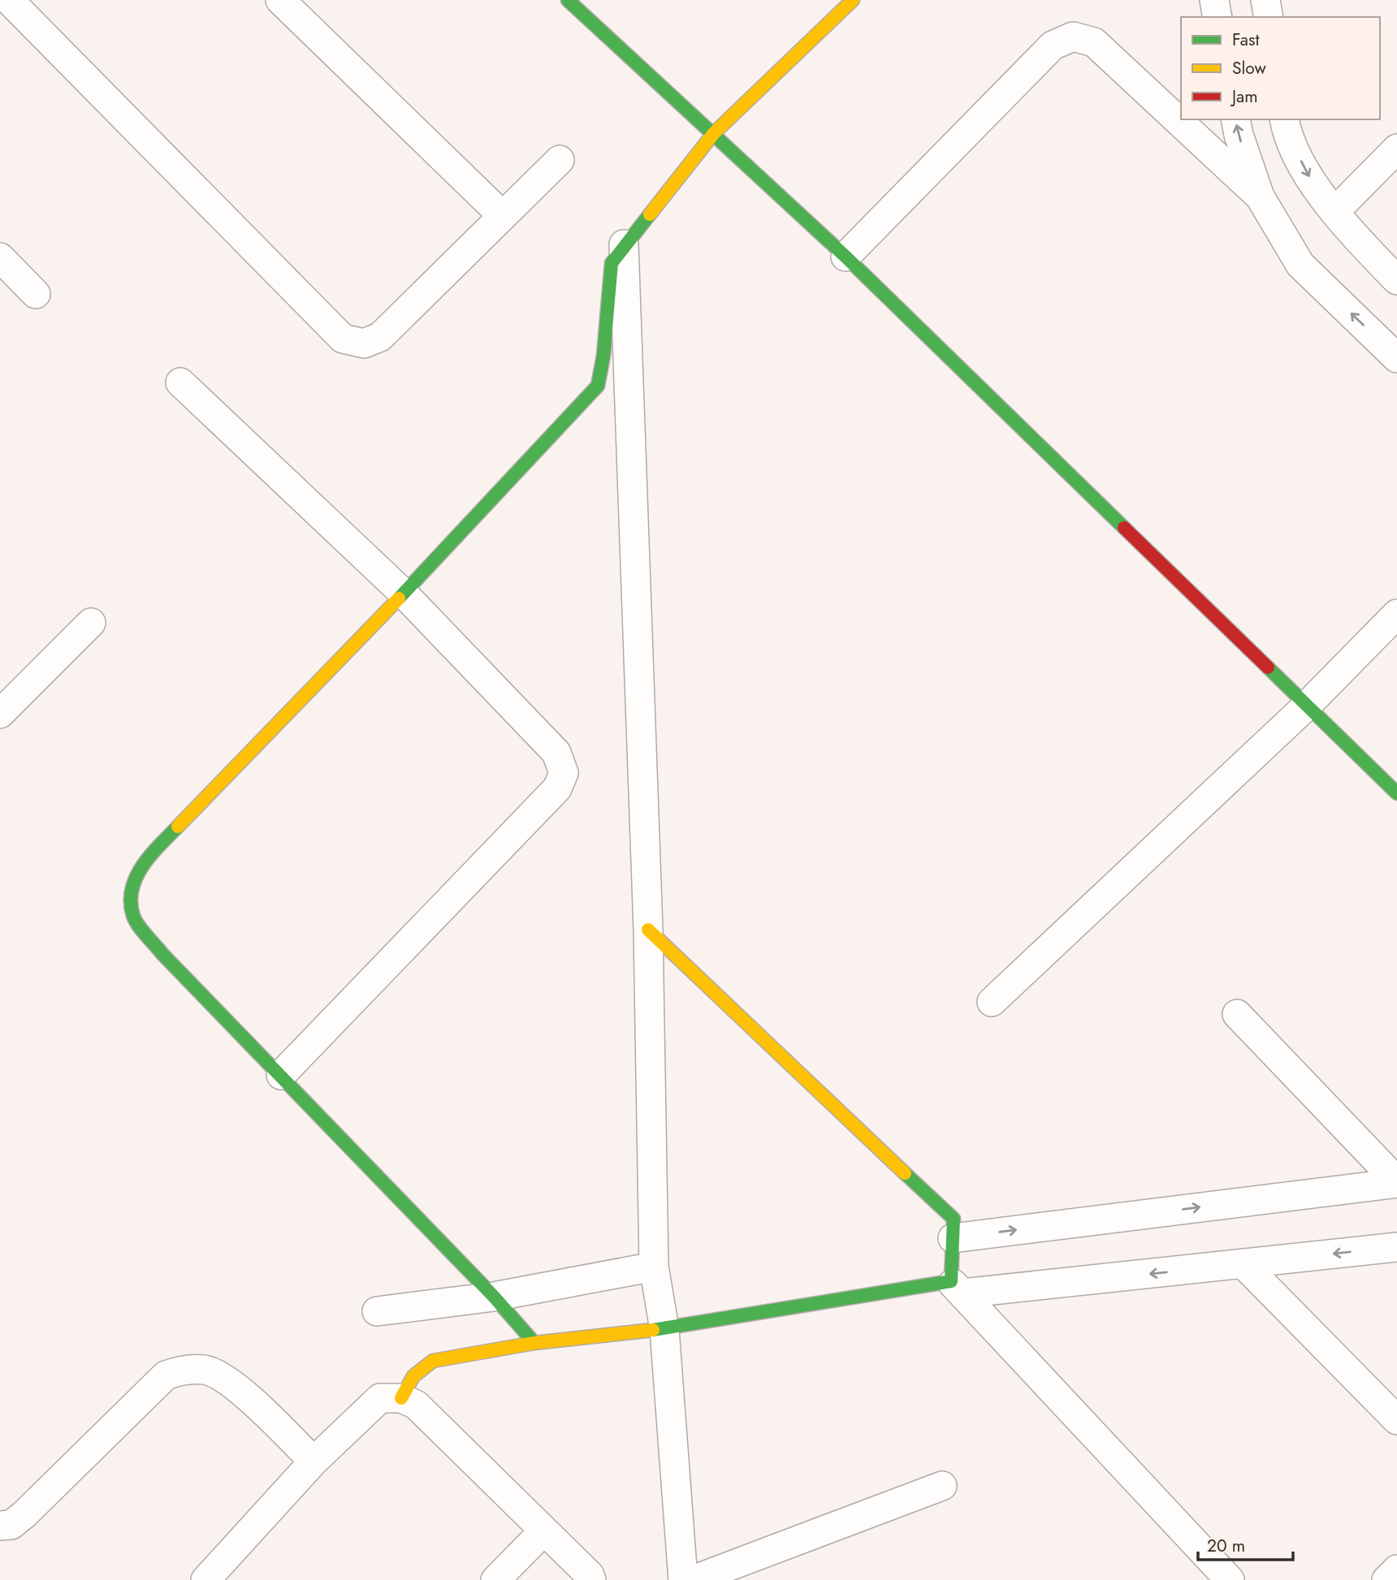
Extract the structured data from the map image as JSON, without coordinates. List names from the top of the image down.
{
  "legend": ["Fast", "Slow", "Jam"],
  "scale_bar": "20 m"
}
